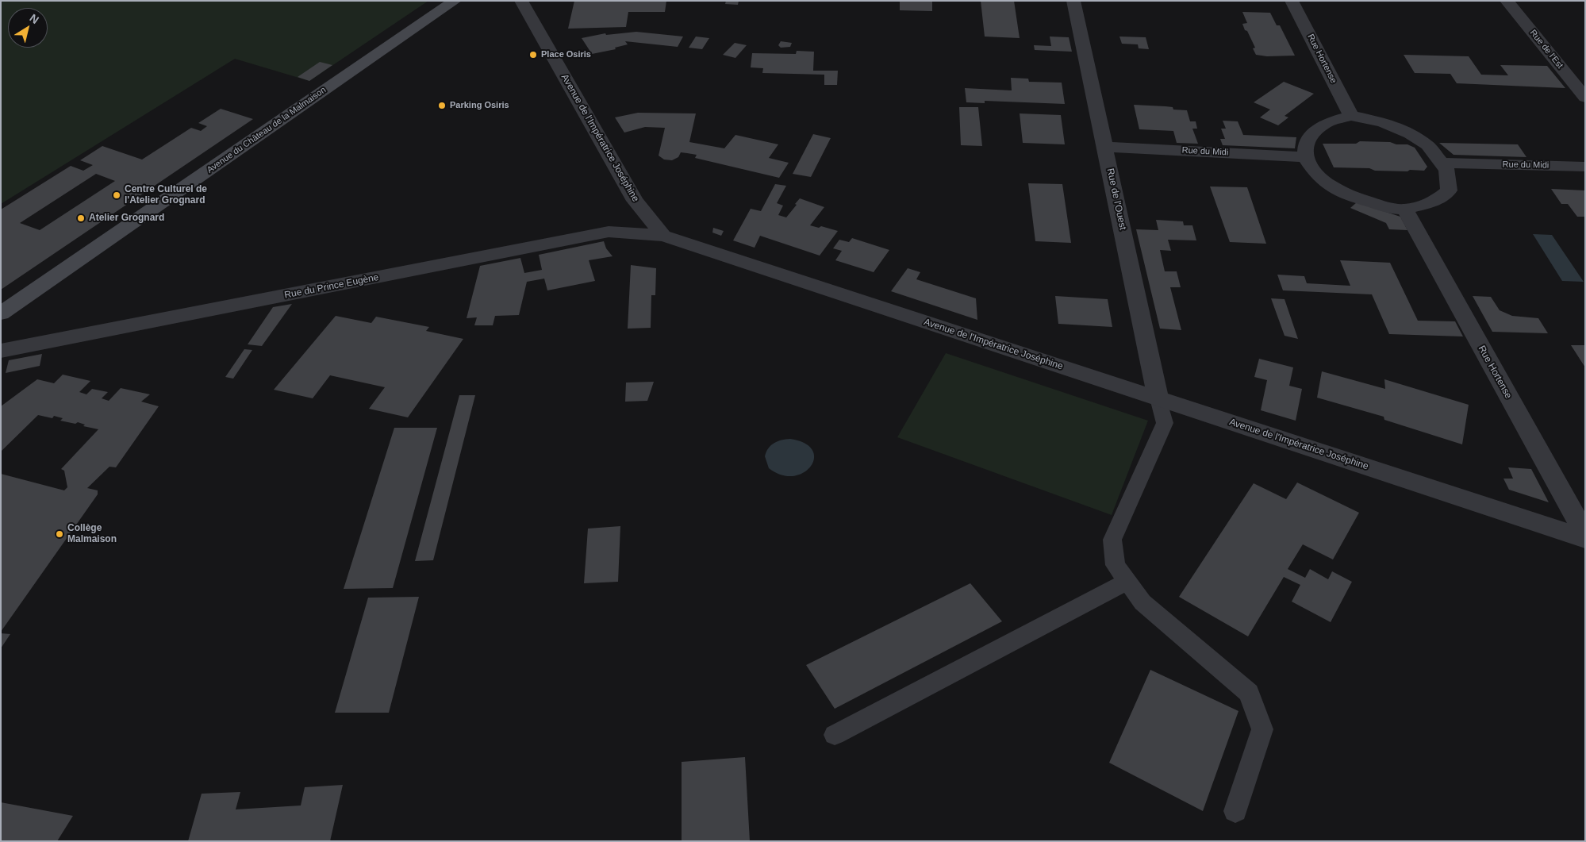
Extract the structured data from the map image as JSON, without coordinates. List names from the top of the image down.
{
  "streets": {
    "street": [
      "Rue de l'Est",
      "Rue Hortense",
      "Avenue du Château de la Malmaison",
      "Avenue de l'Impératrice Joséphine",
      "Rue du Midi",
      "Rue de l'Ouest",
      "Rue du Prince Eugène"
    ]
  },
  "crossings": [
    ["Rue Hortense", "Rue du Midi"],
    ["Avenue de l'Impératrice Joséphine", "Rue de l'Ouest"],
    ["Avenue de l'Impératrice Joséphine", "Rue du Prince Eugène"],
    ["Rue du Midi", "Rue de l'Ouest"]
  ],
  "places": [
    "Place Osiris",
    "Parking Osiris",
    "Centre Culturel de l'Atelier Grognard",
    "Atelier Grognard",
    "Collège Malmaison"
  ],
  "north": "top right"
}
